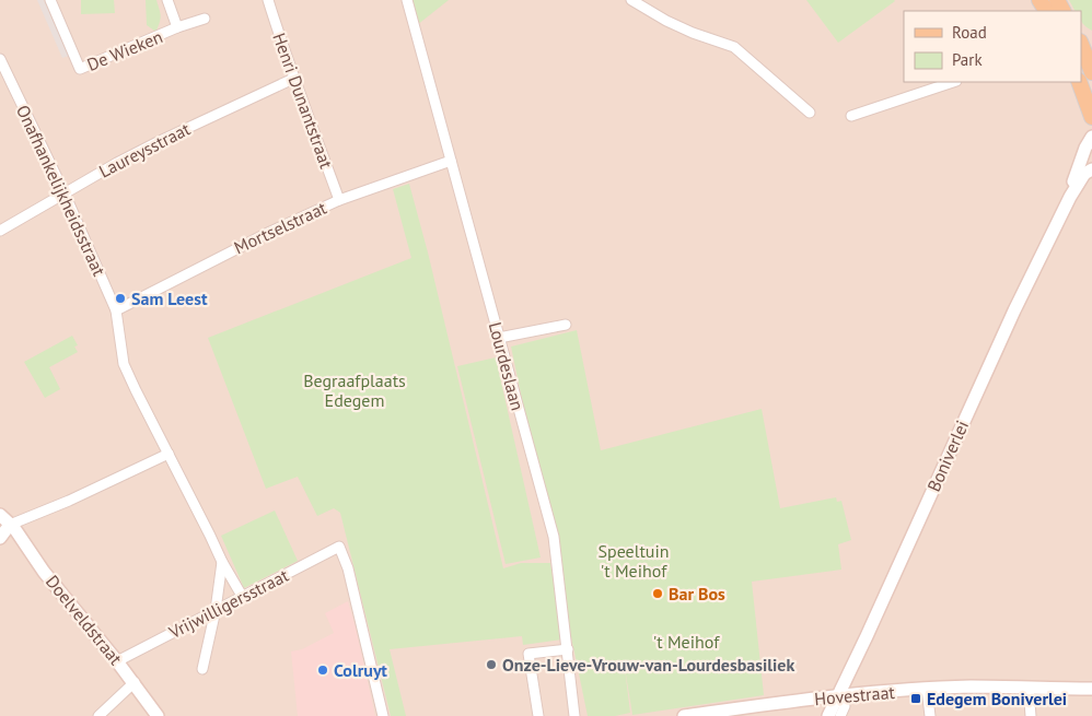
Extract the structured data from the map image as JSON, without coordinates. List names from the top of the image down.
{
  "streets": {
    "main road": ["Boniverlei", "Doelveldstraat", "Hovestraat"],
    "street": [
      "De Wieken",
      "Henri Dunantstraat",
      "Laureysstraat",
      "Onafhankelijkheidsstraat",
      "Mortselstraat",
      "Lourdeslaan",
      "Vrijwilligersstraat"
    ]
  },
  "crossings": [
    ["Henri Dunantstraat", "Laureysstraat"],
    ["Henri Dunantstraat", "Mortselstraat"],
    ["Laureysstraat", "Onafhankelijkheidsstraat"],
    ["Onafhankelijkheidsstraat", "Mortselstraat"],
    ["Onafhankelijkheidsstraat", "Vrijwilligersstraat"],
    ["Mortselstraat", "Lourdeslaan"],
    ["Boniverlei", "Hovestraat"],
    ["Vrijwilligersstraat", "Doelveldstraat"]
  ],
  "parks": ["Begraafplaats Edegem", "Speeltuin 't Meihof", "'t Meihof"],
  "places": {
    "other": [
      "Sam Leest",
      "Bar Bos",
      "Onze-Lieve-Vrouw-van-Lourdesbasiliek",
      "Colruyt"
    ],
    "transit": ["Edegem Boniverlei"]
  },
  "legend": ["Road", "Park"]
}
